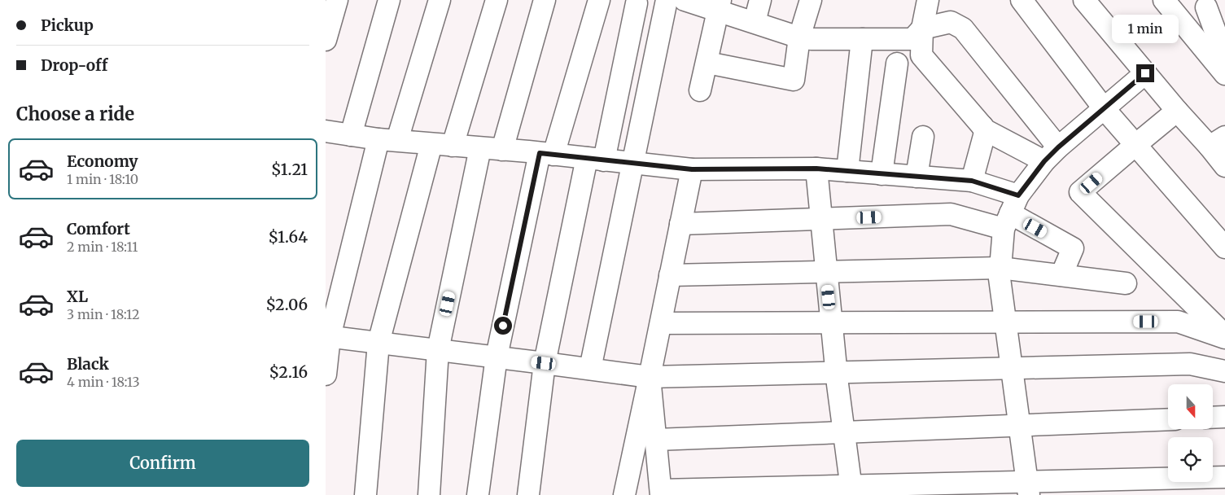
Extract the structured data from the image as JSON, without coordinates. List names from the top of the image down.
{
  "north": "bottom",
  "page": {
    "banner": ["Pickup", "Drop-off"],
    "bubble": "1 min",
    "heading": "Choose a ride",
    "list": [
      {
        "name": "Economy",
        "note": "1 min · 18:10",
        "value": "$1.21"
      },
      {
        "name": "Comfort",
        "note": "2 min · 18:11",
        "value": "$1.64"
      },
      {
        "name": "XL",
        "note": "3 min · 18:12",
        "value": "$2.06"
      },
      {
        "name": "Black",
        "note": "4 min · 18:13",
        "value": "$2.16"
      }
    ],
    "buttons": "Confirm"
  }
}
